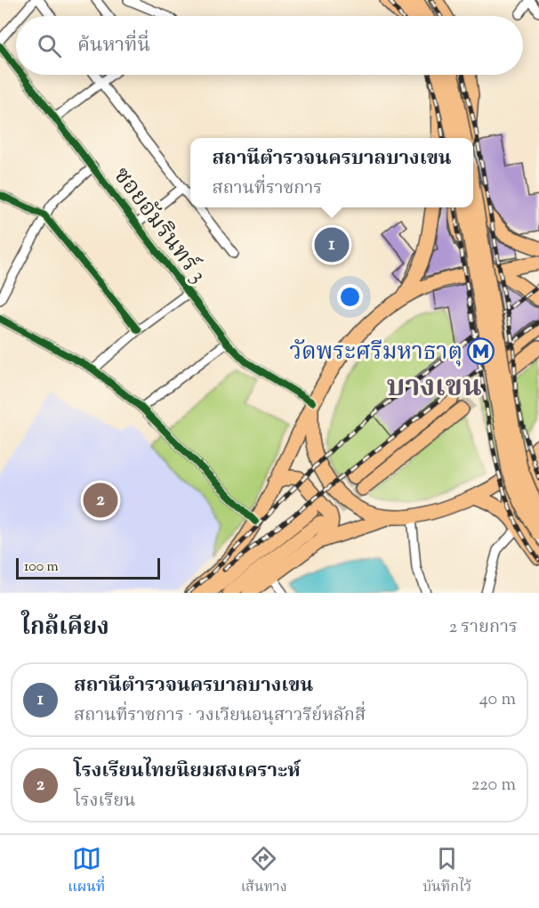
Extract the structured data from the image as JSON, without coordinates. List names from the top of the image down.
{
  "streets": {
    "street": ["ซอยอัมรินทร์ 3"]
  },
  "districts": ["บางเขน"],
  "places": {
    "metro station": ["วัดพระศรีมหาธาตุ"]
  },
  "scale_bar": "100 m",
  "page": {
    "search": "ค้นหาที่นี่",
    "popup": ["สถานีตำรวจนครบาลบางเขน", "สถานที่ราชการ"],
    "pins": ["1", "2"],
    "scale": "100 m",
    "heading": ["ใกล้เคียง", "2 รายการ"],
    "list": [
      {
        "mark": "1",
        "name": "สถานีตำรวจนครบาลบางเขน",
        "note": "สถานที่ราชการ · วงเวียนอนุสาวรีย์หลักสี่",
        "value": "40 m"
      },
      {
        "mark": "2",
        "name": "โรงเรียนไทยนิยมสงเคราะห์",
        "note": "โรงเรียน",
        "value": "220 m"
      }
    ],
    "nav": ["แผนที่", "เส้นทาง", "บันทึกไว้"]
  }
}
